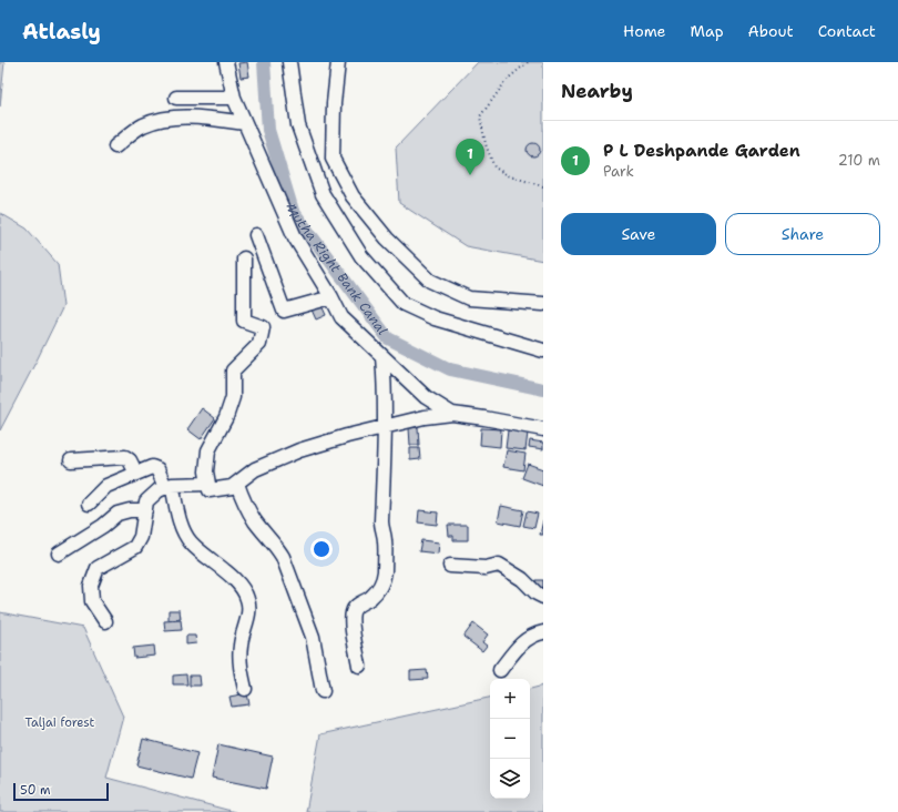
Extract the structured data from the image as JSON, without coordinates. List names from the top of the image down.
{
  "water": ["Mutha Right Bank Canal"],
  "parks": ["Taljai forest"],
  "scale_bar": "50 m",
  "page": {
    "header": "Atlasly",
    "nav": [
      "Home",
      "Map",
      "About",
      "Contact"
    ],
    "heading": "Nearby",
    "list": [
      {
        "mark": "1",
        "name": "P L Deshpande Garden",
        "note": "Park",
        "value": "210 m"
      }
    ],
    "pins": "1",
    "buttons": ["Save", "Share"],
    "map_buttons": ["+", "−"],
    "scale": "50 m"
  }
}
